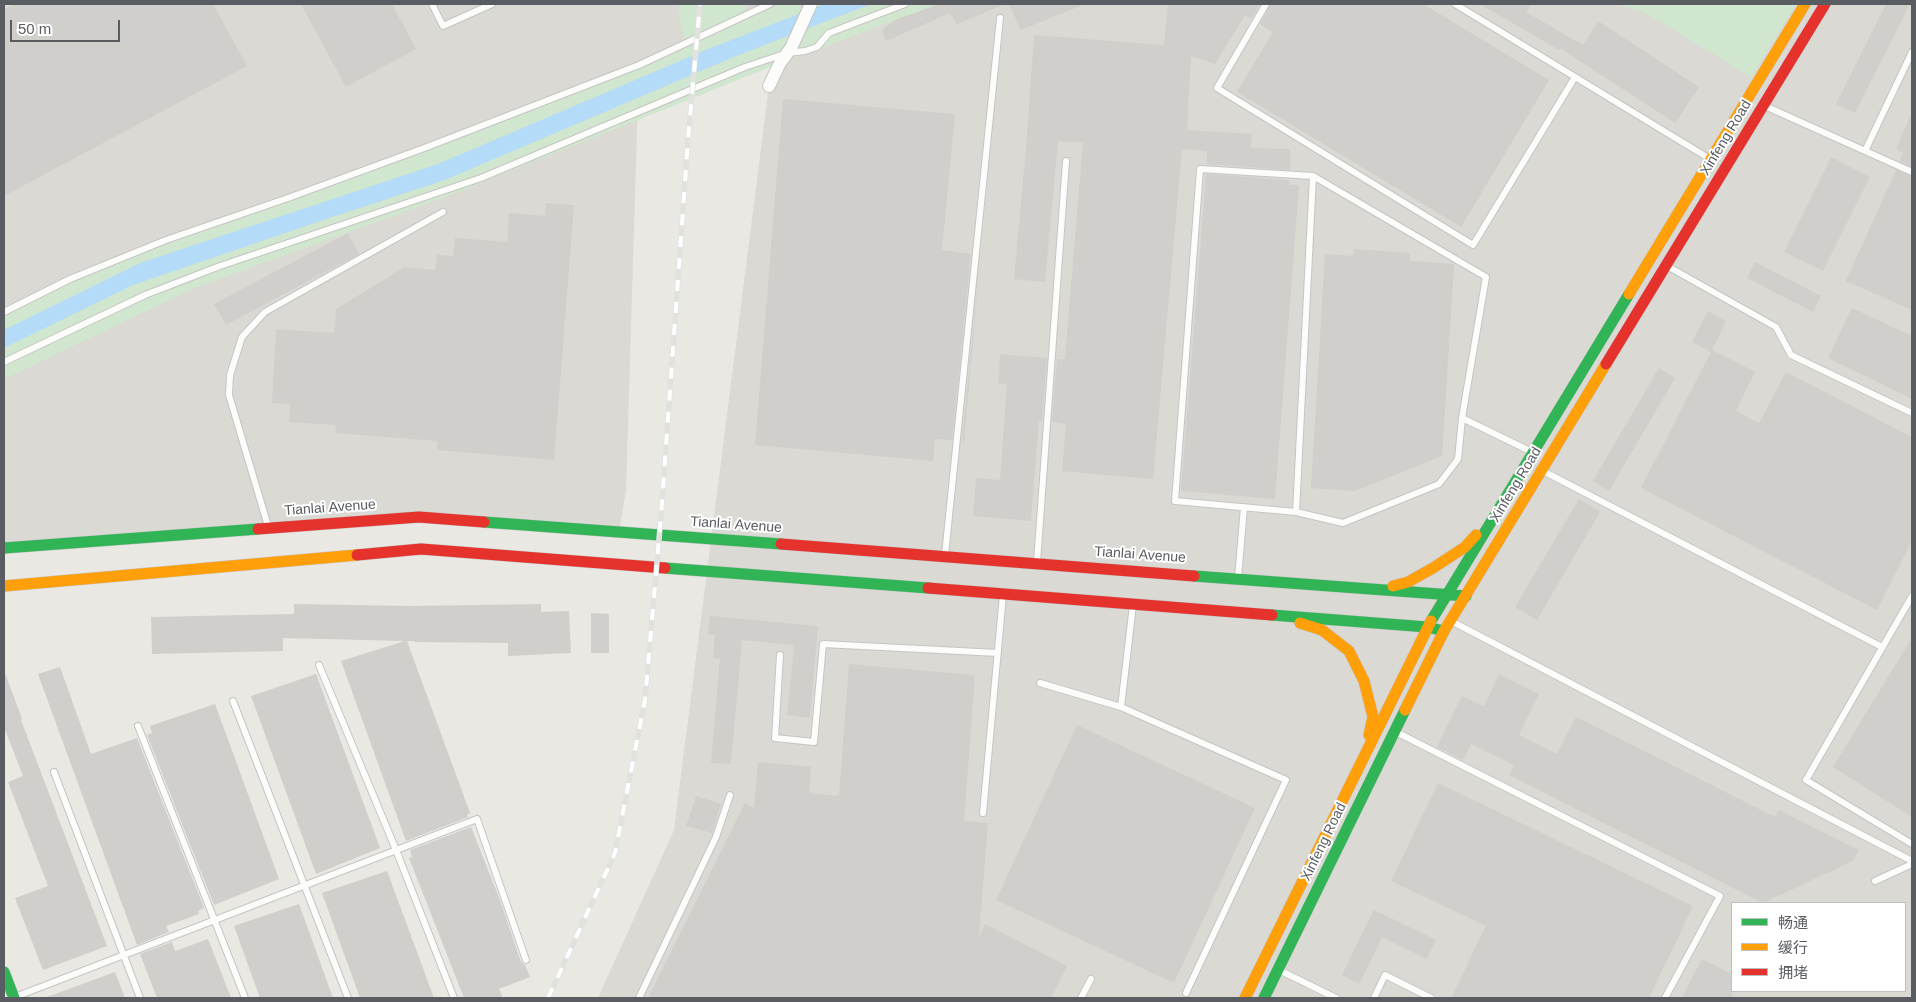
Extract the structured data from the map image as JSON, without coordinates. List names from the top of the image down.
{
  "streets": {
    "main road": ["Xinfeng Road", "Tianlai Avenue"]
  },
  "crossings": [
    ["Xinfeng Road", "Tianlai Avenue"]
  ],
  "legend": ["畅通", "缓行", "拥堵"],
  "scale_bar": "50 m"
}
